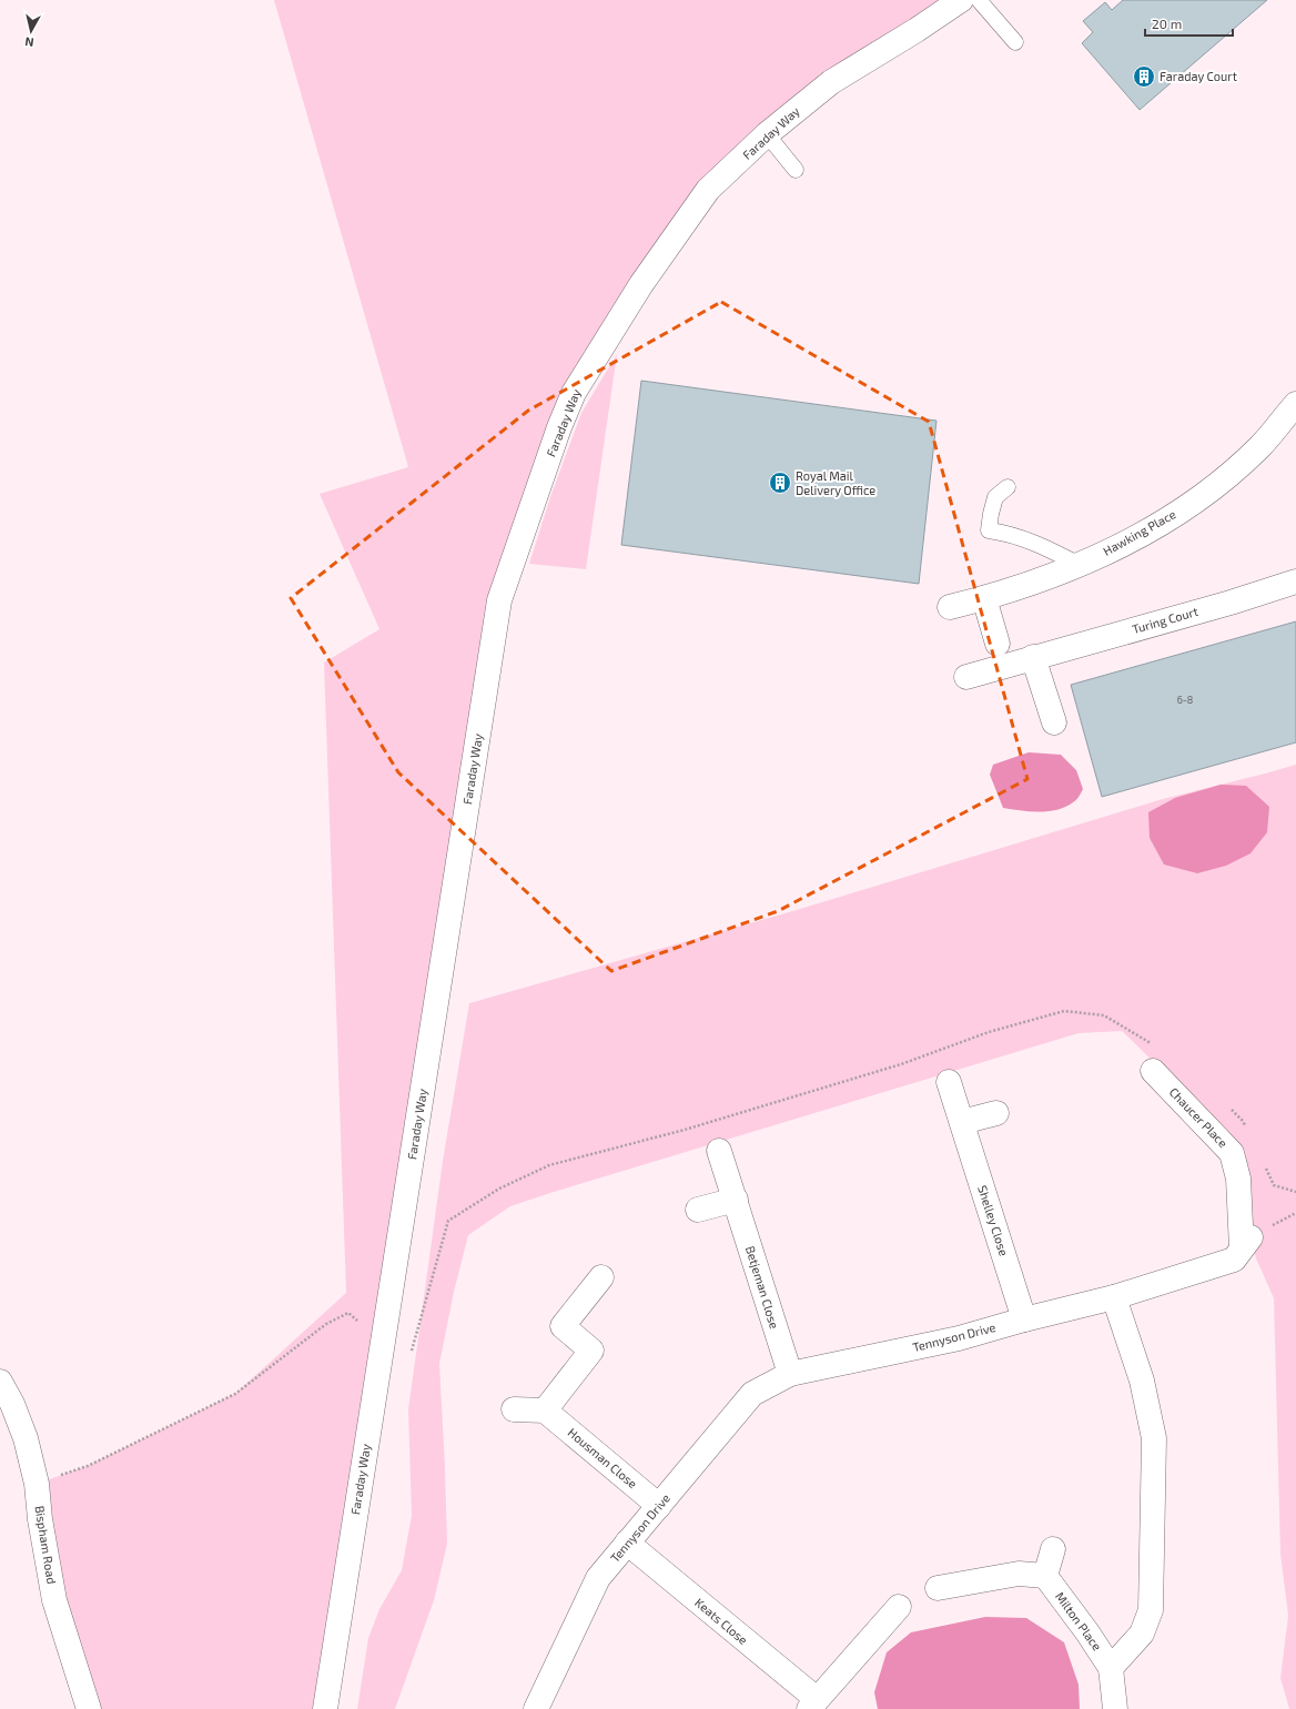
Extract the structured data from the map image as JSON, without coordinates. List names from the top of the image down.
{
  "streets": {
    "street": [
      "Faraday Way",
      "Hawking Place",
      "Turing Court",
      "Chaucer Place",
      "Shelley Close",
      "Betjeman Close",
      "Tennyson Drive",
      "Housman Close",
      "Bispham Road",
      "Keats Close",
      "Milton Place"
    ]
  },
  "crossings": [
    ["Chaucer Place", "Tennyson Drive"],
    ["Shelley Close", "Tennyson Drive"],
    ["Betjeman Close", "Tennyson Drive"],
    ["Tennyson Drive", "Housman Close"],
    ["Tennyson Drive", "Keats Close"]
  ],
  "places": {
    "building": ["Faraday Court", "Royal Mail Delivery Office"]
  },
  "house_numbers": ["6-8"],
  "scale_bar": "20 m",
  "north": "bottom"
}
